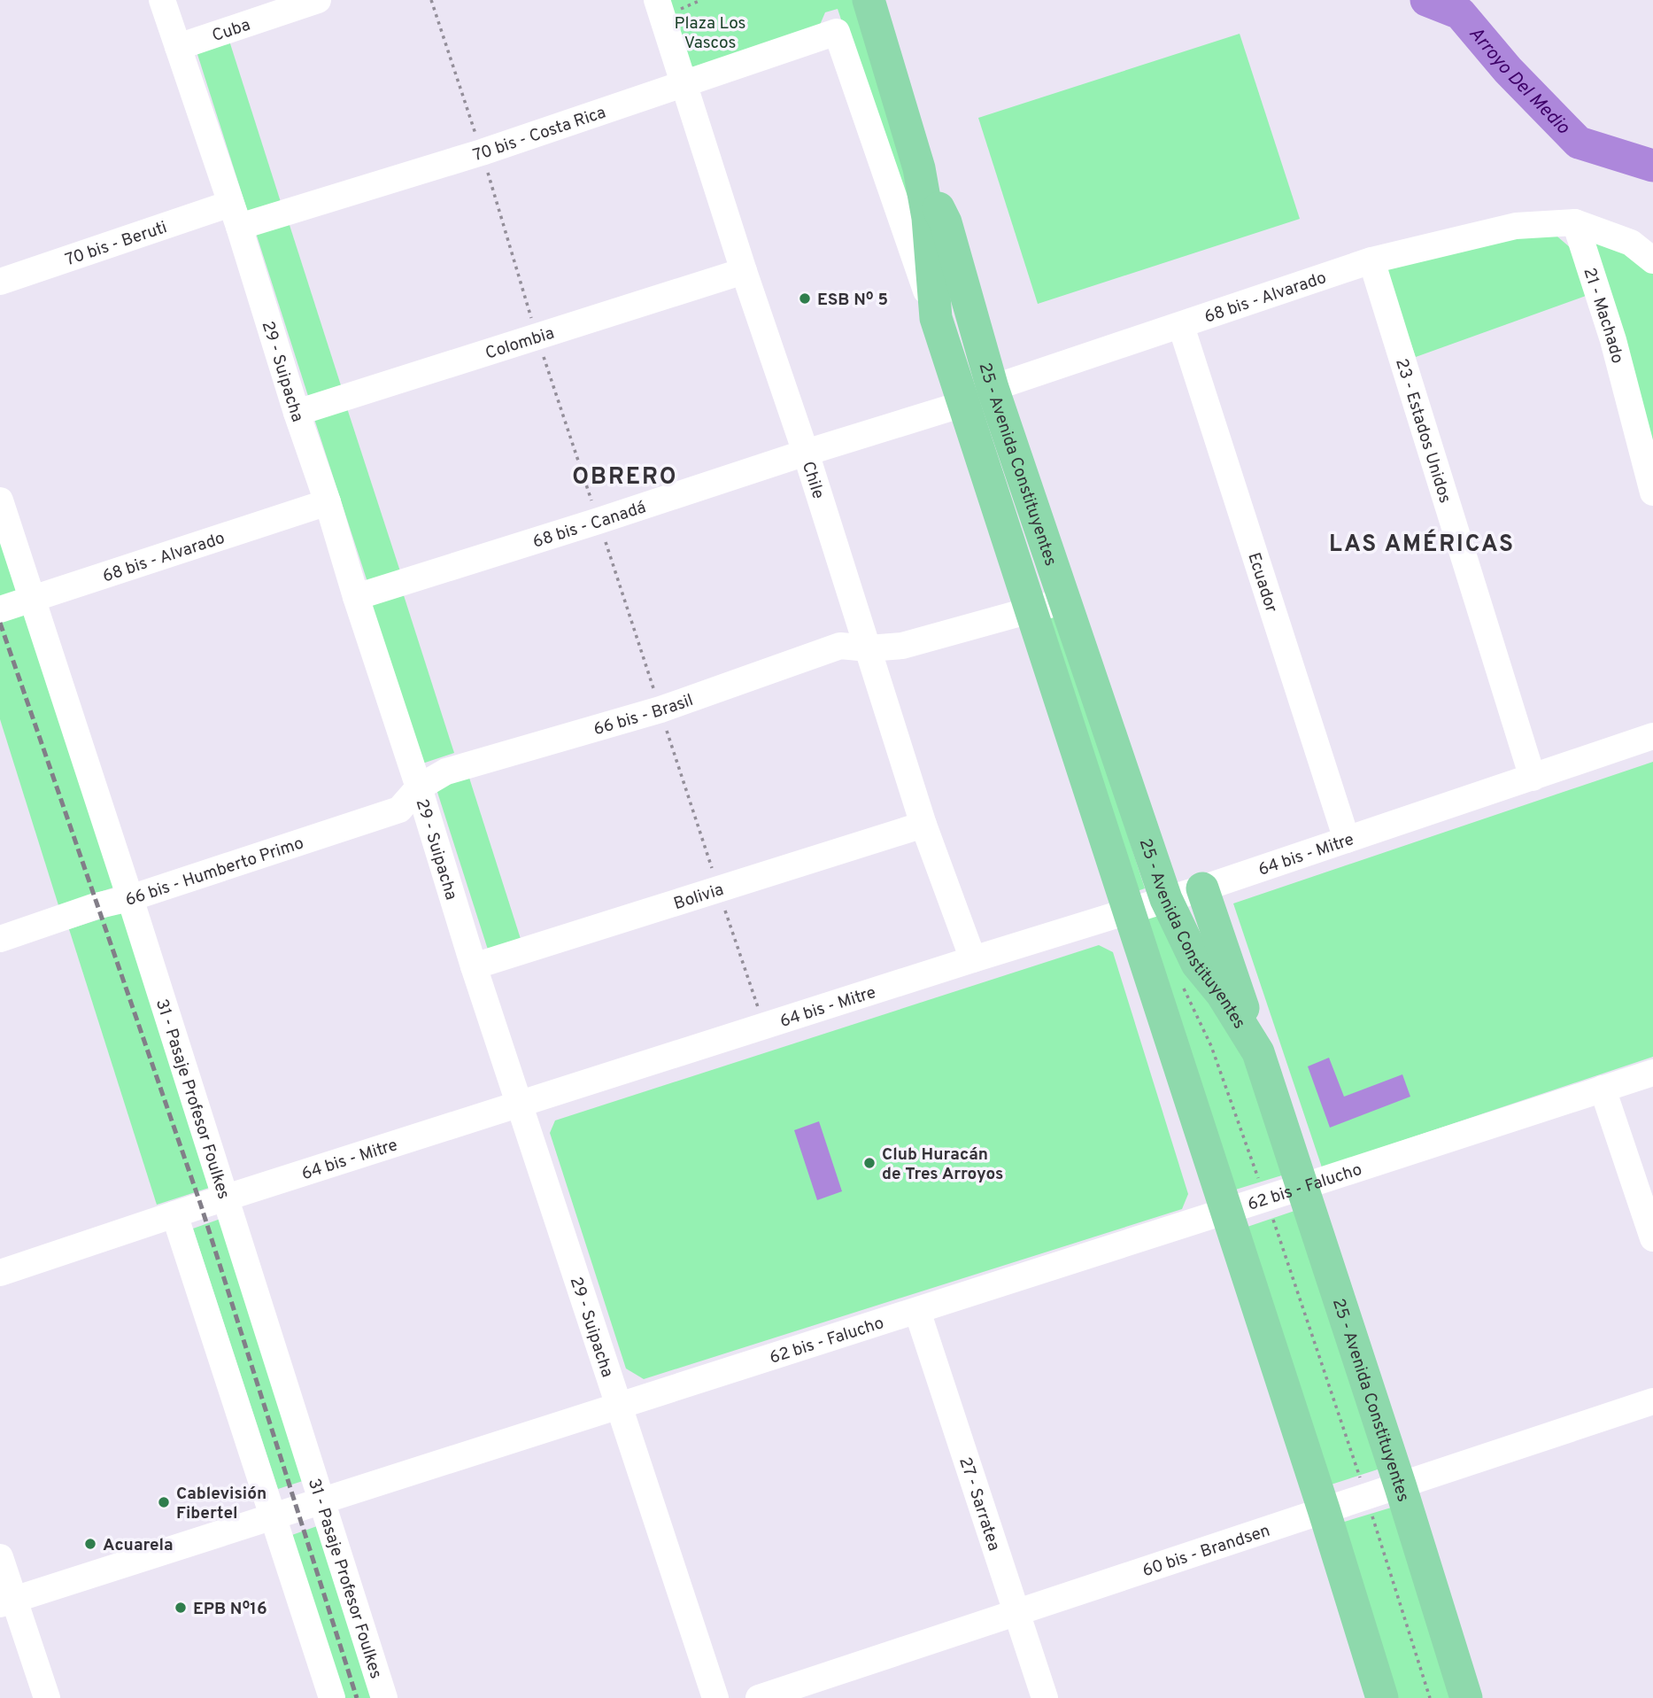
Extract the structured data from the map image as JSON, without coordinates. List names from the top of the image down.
{
  "streets": {
    "main road": ["25 - Avenida Constituyentes"],
    "street": [
      "Cuba",
      "70 bis - Costa Rica",
      "70 bis - Beruti",
      "68 bis - Alvarado",
      "21 - Machado",
      "Colombia",
      "29 - Suipacha",
      "23 - Estados Unidos",
      "Chile",
      "68 bis - Canadá",
      "Ecuador",
      "66 bis - Brasil",
      "64 bis - Mitre",
      "66 bis - Humberto Primo",
      "Bolivia",
      "31 - Pasaje Profesor Foulkes",
      "62 bis - Falucho",
      "27 - Sarratea",
      "60 bis - Brandsen"
    ]
  },
  "crossings": [
    ["Cuba", "29 - Suipacha"],
    ["70 bis - Costa Rica", "70 bis - Beruti"],
    ["70 bis - Costa Rica", "29 - Suipacha"],
    ["70 bis - Costa Rica", "25 - Avenida Constituyentes"],
    ["70 bis - Costa Rica", "Chile"],
    ["70 bis - Beruti", "29 - Suipacha"],
    ["68 bis - Alvarado", "21 - Machado"],
    ["68 bis - Alvarado", "29 - Suipacha"],
    ["68 bis - Alvarado", "23 - Estados Unidos"],
    ["68 bis - Alvarado", "25 - Avenida Constituyentes"],
    ["68 bis - Alvarado", "68 bis - Canadá"],
    ["68 bis - Alvarado", "Ecuador"],
    ["68 bis - Alvarado", "31 - Pasaje Profesor Foulkes"],
    ["Colombia", "29 - Suipacha"],
    ["Colombia", "Chile"],
    ["29 - Suipacha", "68 bis - Canadá"],
    ["29 - Suipacha", "66 bis - Brasil"],
    ["29 - Suipacha", "64 bis - Mitre"],
    ["29 - Suipacha", "66 bis - Humberto Primo"],
    ["29 - Suipacha", "Bolivia"],
    ["29 - Suipacha", "62 bis - Falucho"],
    ["23 - Estados Unidos", "64 bis - Mitre"],
    ["25 - Avenida Constituyentes", "68 bis - Canadá"],
    ["25 - Avenida Constituyentes", "64 bis - Mitre"],
    ["25 - Avenida Constituyentes", "62 bis - Falucho"],
    ["25 - Avenida Constituyentes", "60 bis - Brandsen"],
    ["Chile", "68 bis - Canadá"],
    ["Chile", "66 bis - Brasil"],
    ["Chile", "64 bis - Mitre"],
    ["Chile", "Bolivia"],
    ["Ecuador", "64 bis - Mitre"],
    ["66 bis - Brasil", "66 bis - Humberto Primo"],
    ["64 bis - Mitre", "31 - Pasaje Profesor Foulkes"],
    ["66 bis - Humberto Primo", "31 - Pasaje Profesor Foulkes"],
    ["31 - Pasaje Profesor Foulkes", "62 bis - Falucho"],
    ["62 bis - Falucho", "27 - Sarratea"],
    ["27 - Sarratea", "60 bis - Brandsen"]
  ],
  "districts": ["OBRERO", "LAS AMÉRICAS"],
  "water": ["Arroyo Del Medio"],
  "parks": ["Plaza Los Vascos"],
  "places": [
    "ESB Nº 5",
    "Club Huracán de Tres Arroyos",
    "Cablevisión Fibertel",
    "Acuarela",
    "EPB Nº16"
  ]
}
